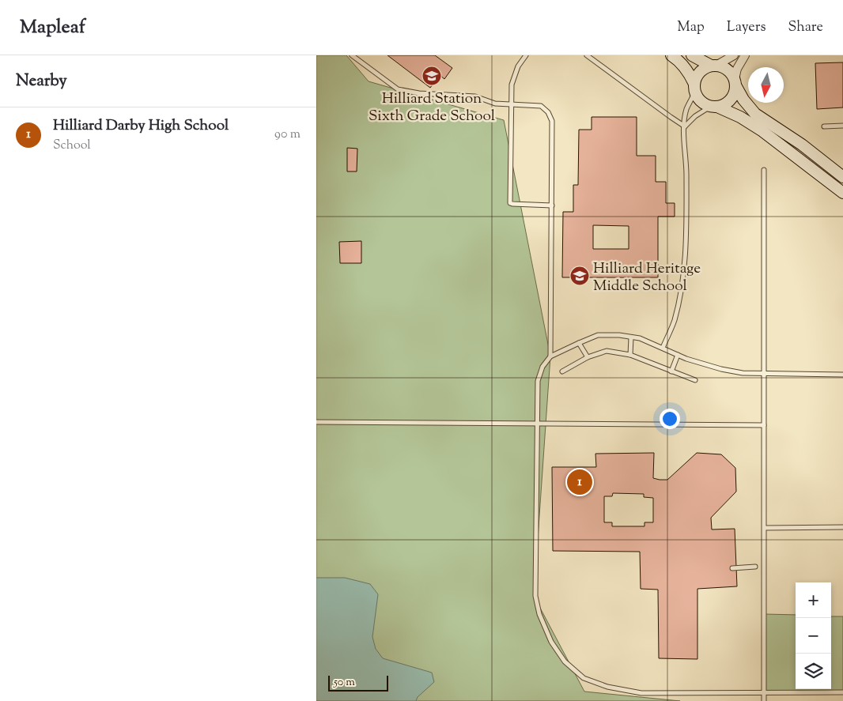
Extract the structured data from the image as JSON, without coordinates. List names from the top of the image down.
{
  "places": {
    "school or university": ["Hilliard Station Sixth Grade School", "Hilliard Heritage Middle School"]
  },
  "scale_bar": "50 m",
  "north": "bottom",
  "page": {
    "header": "Mapleaf",
    "nav": ["Map", "Layers", "Share"],
    "heading": "Nearby",
    "list": [
      {
        "mark": "1",
        "name": "Hilliard Darby High School",
        "note": "School",
        "value": "90 m"
      }
    ],
    "pins": "1",
    "map_buttons": ["+", "−"],
    "scale": "50 m"
  }
}
